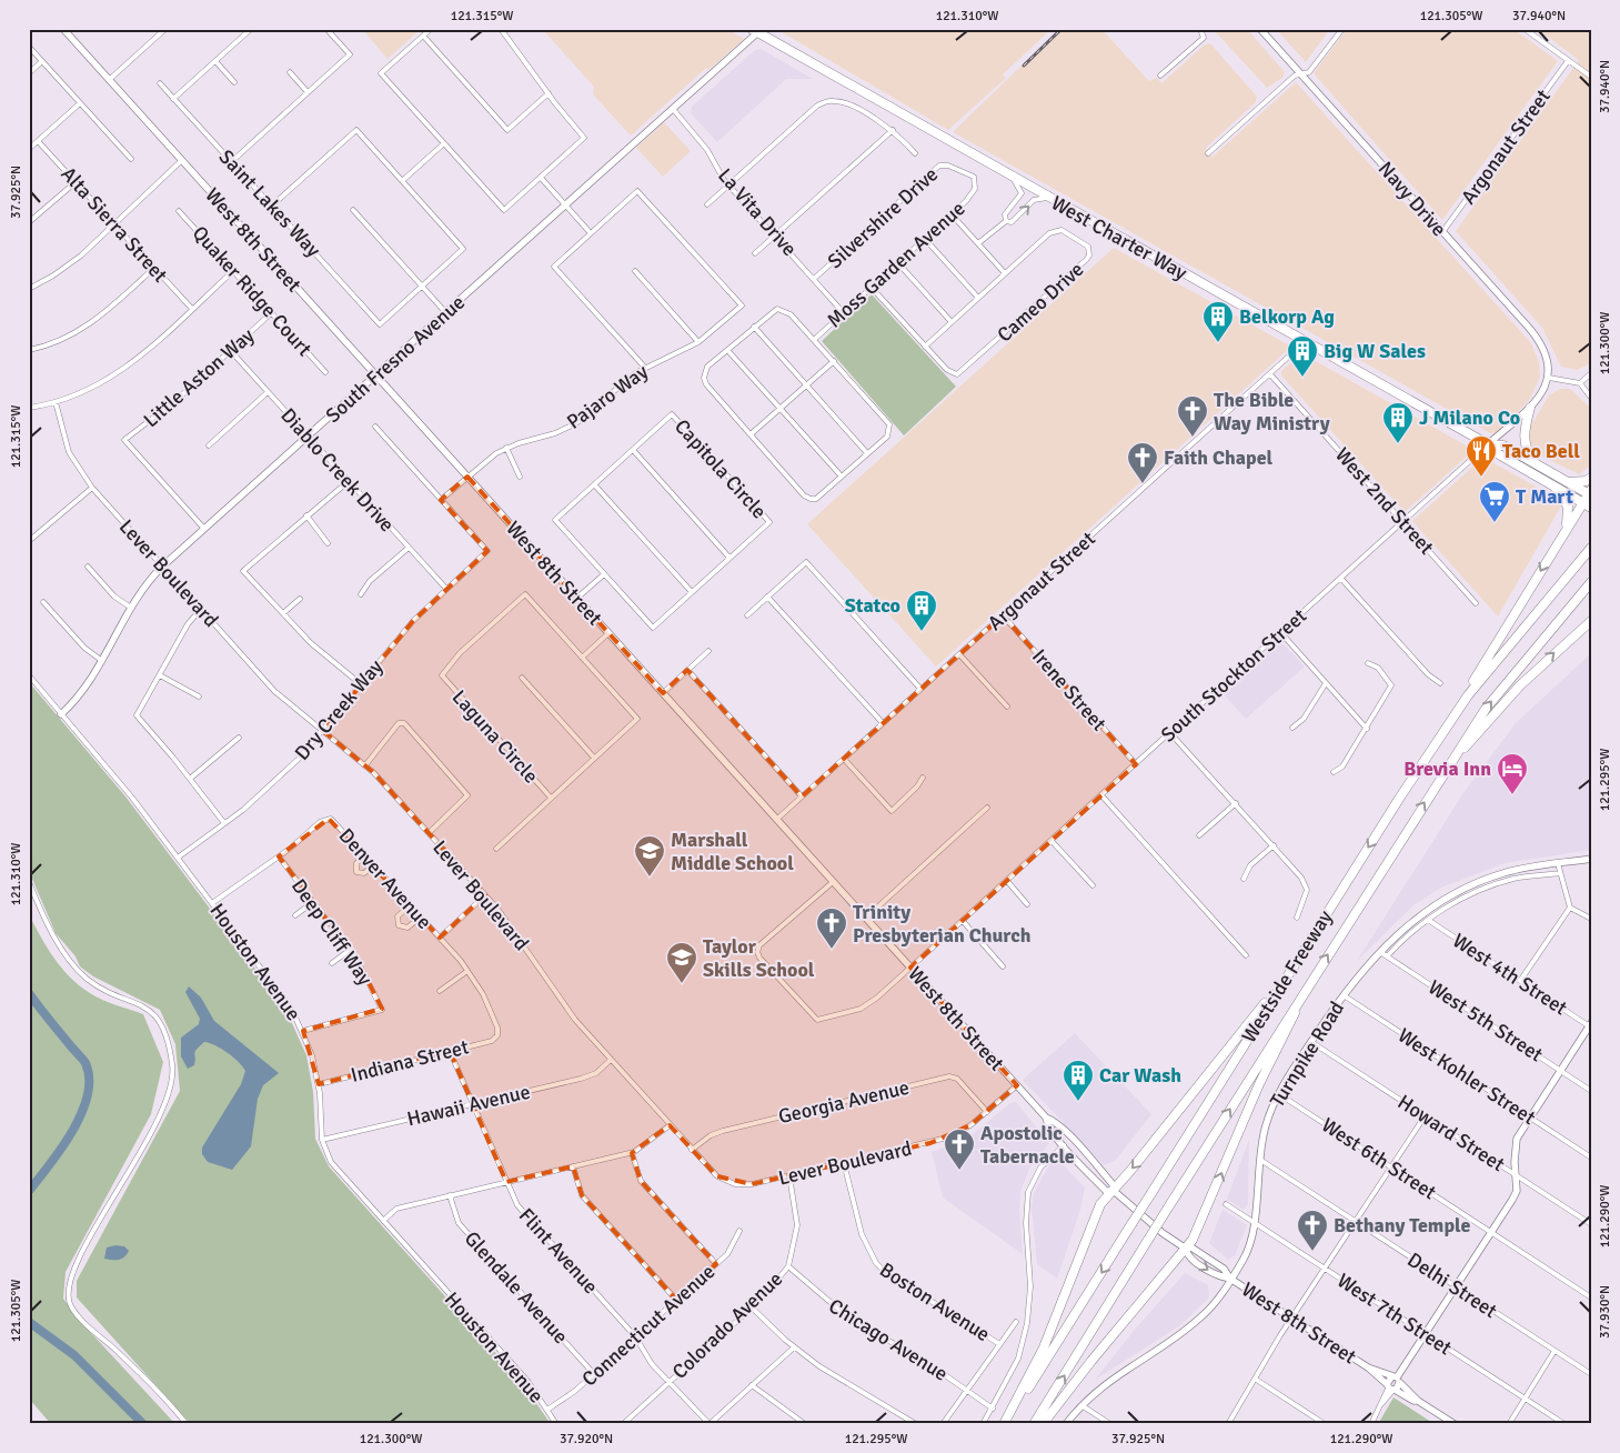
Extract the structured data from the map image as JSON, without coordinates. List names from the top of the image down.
{
  "streets": {
    "highway": ["West Charter Way", "Westside Freeway"],
    "street": [
      "Argonaut Street",
      "Navy Drive",
      "Saint Lakes Way",
      "La Vita Drive",
      "Silvershire Drive",
      "Alta Sierra Street",
      "West 8th Street",
      "Moss Garden Avenue",
      "Quaker Ridge Court",
      "Cameo Drive",
      "South Fresno Avenue",
      "Little Aston Way",
      "Pajaro Way",
      "Capitola Circle",
      "Diablo Creek Drive",
      "West 2nd Street",
      "Lever Boulevard",
      "South Stockton Street",
      "Irene Street",
      "Dry Creek Way",
      "Laguna Circle",
      "Denver Avenue",
      "Deep Cliff Way",
      "Houston Avenue",
      "West 4th Street",
      "West 5th Street",
      "Turnpike Road",
      "Indiana Street",
      "West Kohler Street",
      "Georgia Avenue",
      "Hawaii Avenue",
      "Howard Street",
      "West 6th Street",
      "Flint Avenue",
      "Delhi Street",
      "Glendale Avenue",
      "Boston Avenue",
      "West 7th Street",
      "Connecticut Avenue",
      "Colorado Avenue",
      "Chicago Avenue"
    ]
  },
  "crossings": [
    ["Argonaut Street", "Navy Drive"],
    ["Argonaut Street", "West Charter Way"],
    ["Argonaut Street", "West 8th Street"],
    ["Argonaut Street", "West 2nd Street"],
    ["Argonaut Street", "Irene Street"],
    ["Navy Drive", "South Stockton Street"],
    ["La Vita Drive", "Silvershire Drive"],
    ["La Vita Drive", "Moss Garden Avenue"],
    ["La Vita Drive", "South Fresno Avenue"],
    ["Silvershire Drive", "Moss Garden Avenue"],
    ["West Charter Way", "South Fresno Avenue"],
    ["West Charter Way", "South Stockton Street"],
    ["West 8th Street", "South Fresno Avenue"],
    ["West 8th Street", "Pajaro Way"],
    ["West 8th Street", "Lever Boulevard"],
    ["West 8th Street", "South Stockton Street"],
    ["West 8th Street", "Turnpike Road"],
    ["Quaker Ridge Court", "Little Aston Way"],
    ["South Fresno Avenue", "Little Aston Way"],
    ["South Fresno Avenue", "Diablo Creek Drive"],
    ["South Fresno Avenue", "Lever Boulevard"],
    ["South Fresno Avenue", "Houston Avenue"],
    ["Little Aston Way", "Diablo Creek Drive"],
    ["Pajaro Way", "Dry Creek Way"],
    ["Diablo Creek Drive", "Dry Creek Way"],
    ["West 2nd Street", "South Stockton Street"],
    ["Lever Boulevard", "Dry Creek Way"],
    ["Lever Boulevard", "Georgia Avenue"],
    ["Lever Boulevard", "Hawaii Avenue"],
    ["Lever Boulevard", "Boston Avenue"],
    ["Lever Boulevard", "Colorado Avenue"],
    ["South Stockton Street", "Irene Street"],
    ["Dry Creek Way", "Houston Avenue"],
    ["Denver Avenue", "Deep Cliff Way"],
    ["Denver Avenue", "Houston Avenue"],
    ["Denver Avenue", "Indiana Street"],
    ["Deep Cliff Way", "Houston Avenue"],
    ["Houston Avenue", "Indiana Street"],
    ["Houston Avenue", "Hawaii Avenue"],
    ["Houston Avenue", "Connecticut Avenue"],
    ["West 5th Street", "Turnpike Road"],
    ["Turnpike Road", "West Kohler Street"],
    ["Turnpike Road", "Howard Street"],
    ["Turnpike Road", "West 6th Street"],
    ["Turnpike Road", "Delhi Street"],
    ["Turnpike Road", "West 7th Street"],
    ["Indiana Street", "Flint Avenue"],
    ["Hawaii Avenue", "Flint Avenue"],
    ["Flint Avenue", "Connecticut Avenue"],
    ["Flint Avenue", "Colorado Avenue"],
    ["Glendale Avenue", "Connecticut Avenue"],
    ["Colorado Avenue", "Chicago Avenue"]
  ],
  "places": {
    "building": [
      "Belkorp Ag",
      "Big W Sales",
      "J Milano Co",
      "Statco",
      "Car Wash"
    ],
    "church": [
      "The Bible Way Ministry",
      "Faith Chapel",
      "Trinity Presbyterian Church",
      "Apostolic Tabernacle",
      "Bethany Temple"
    ],
    "restaurant": ["Taco Bell"],
    "supermarket": ["T Mart"],
    "hotel": ["Brevia Inn"],
    "school or university": ["Marshall Middle School", "Taylor Skills School"]
  },
  "coordinates": [
    "121.315°W",
    "121.310°W",
    "121.305°W",
    "37.940°N",
    "37.925°N",
    "121.300°W",
    "121.295°W",
    "121.290°W",
    "37.930°N",
    "37.920°N"
  ]
}
